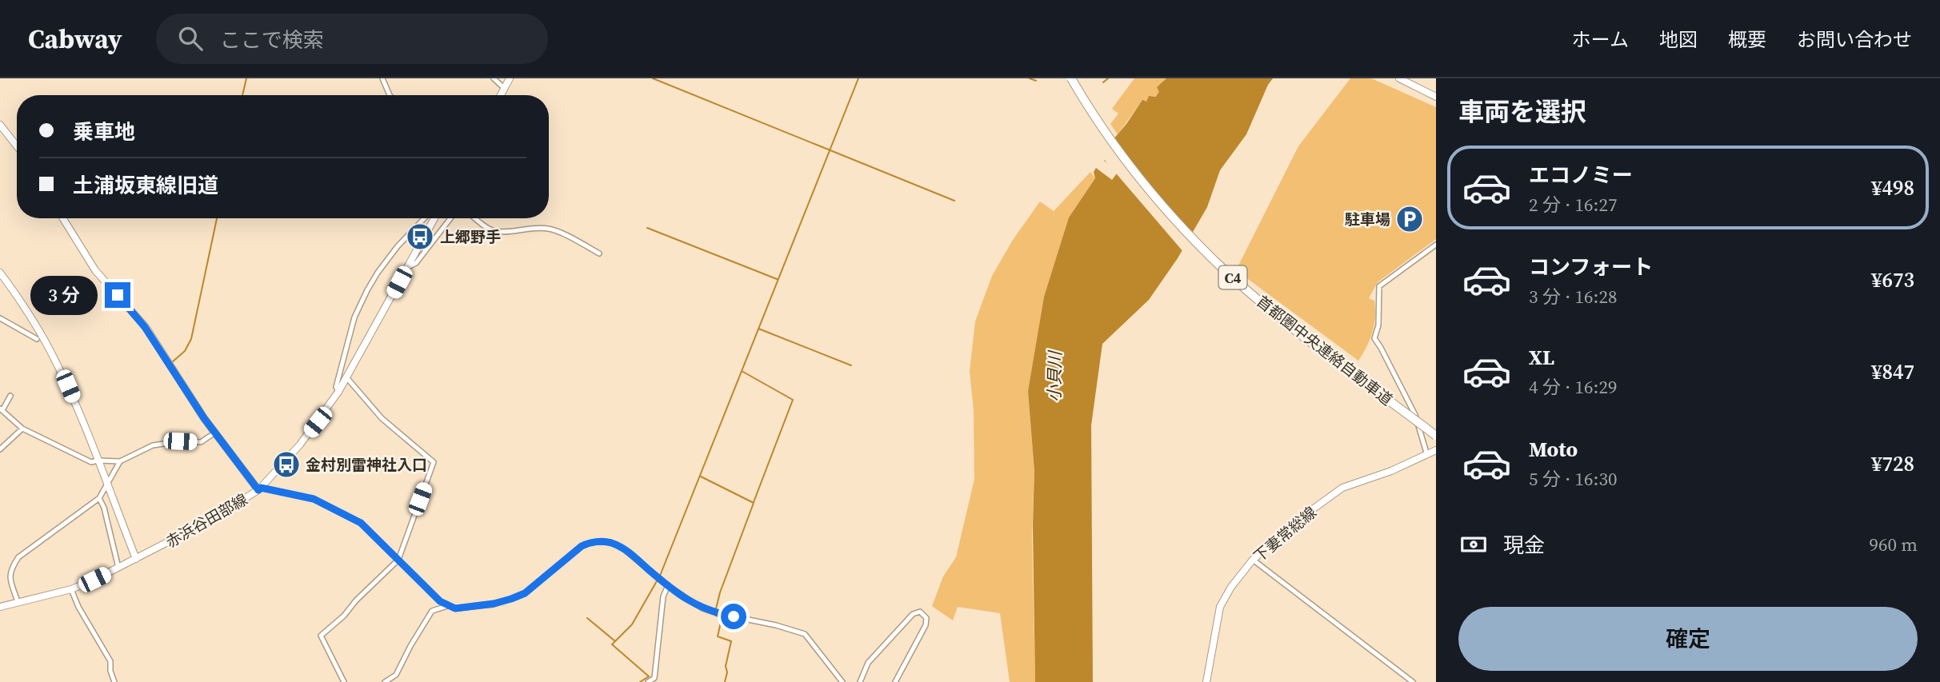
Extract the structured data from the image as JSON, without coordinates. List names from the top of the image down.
{
  "streets": {
    "highway": ["C4", "首都圏中央連絡自動車道"],
    "main road": ["赤浜谷田部線", "下妻常総線"]
  },
  "water": ["小貝川"],
  "places": {
    "parking": ["駐車場"],
    "bus stop": ["上郷野手", "金村別雷神社入口"]
  },
  "page": {
    "header": "Cabway",
    "search": "ここで検索",
    "nav": [
      "ホーム",
      "地図",
      "概要",
      "お問い合わせ"
    ],
    "heading": "車両を選択",
    "banner": ["乗車地", "土浦坂東線旧道"],
    "list": [
      {
        "name": "エコノミー",
        "note": "2 分 · 16:27",
        "value": "¥498"
      },
      {
        "name": "コンフォート",
        "note": "3 分 · 16:28",
        "value": "¥673"
      },
      {
        "name": "XL",
        "note": "4 分 · 16:29",
        "value": "¥847"
      },
      {
        "name": "Moto",
        "note": "5 分 · 16:30",
        "value": "¥728"
      }
    ],
    "bubble": "3 分",
    "pay": ["現金", "960 m"],
    "buttons": "確定"
  }
}
